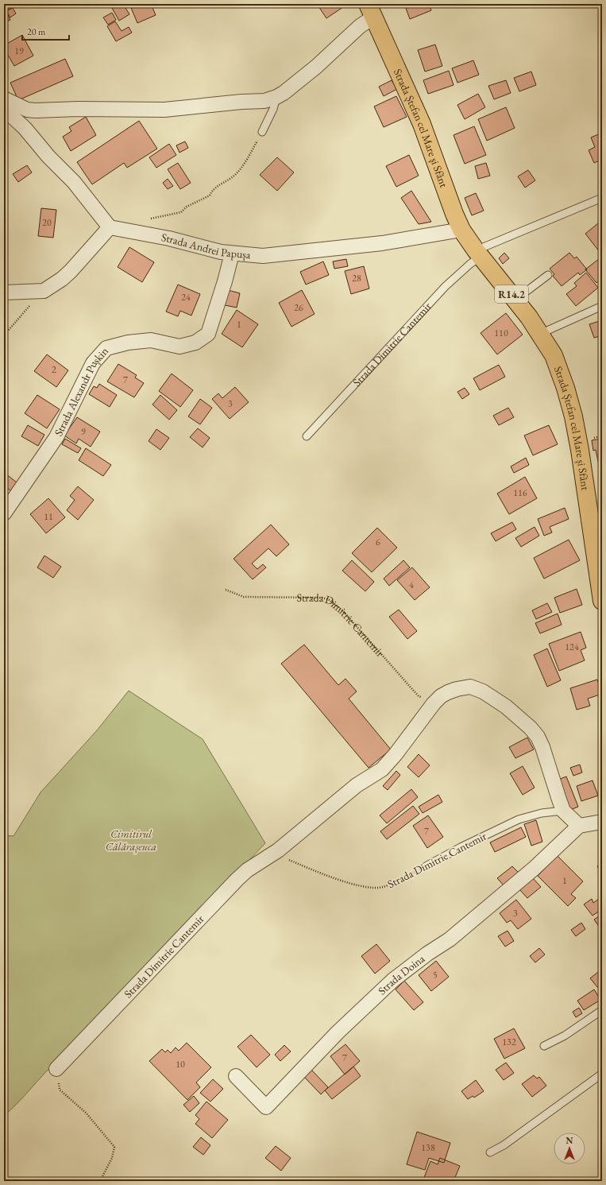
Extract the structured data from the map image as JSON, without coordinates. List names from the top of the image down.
{
  "streets": {
    "main road": ["Strada Ștefan cel Mare și Sfânt", "R14.2"],
    "street": [
      "Strada Andrei Papușa",
      "Strada Dimitrie Cantemir",
      "Strada Alexandr Pușkin",
      "Strada Doina"
    ]
  },
  "crossings": [
    ["Strada Ștefan cel Mare și Sfânt", "Strada Andrei Papușa"],
    ["Strada Ștefan cel Mare și Sfânt", "Strada Dimitrie Cantemir"],
    ["Strada Andrei Papușa", "Strada Alexandr Pușkin"],
    ["Strada Dimitrie Cantemir", "Strada Doina"]
  ],
  "parks": ["Cimitirul Călărașeuca"],
  "house_numbers": [
    "19",
    "20",
    "28",
    "24",
    "26",
    "1",
    "110",
    "2",
    "7",
    "3",
    "9",
    "116",
    "11",
    "6",
    "4",
    "124",
    "7",
    "1",
    "3",
    "5",
    "132",
    "7",
    "10",
    "138"
  ],
  "scale_bar": "20 m",
  "north": "top"
}
